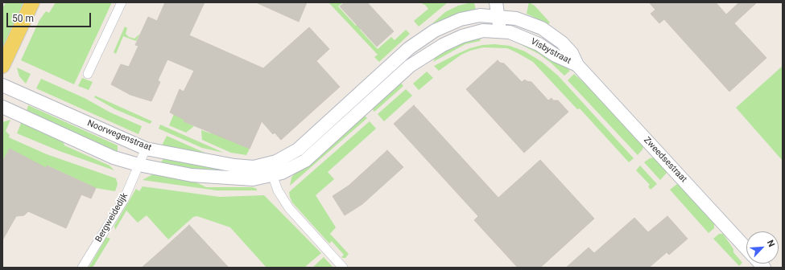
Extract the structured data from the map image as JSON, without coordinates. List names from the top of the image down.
{
  "streets": {
    "street": [
      "Visbystraat",
      "Noorwegenstraat",
      "Zweedsestraat",
      "Bergweidedijk"
    ]
  },
  "crossings": [
    ["Visbystraat", "Noorwegenstraat"],
    ["Visbystraat", "Zweedsestraat"],
    ["Noorwegenstraat", "Bergweidedijk"]
  ],
  "scale_bar": "50 m",
  "north": "top right"
}
